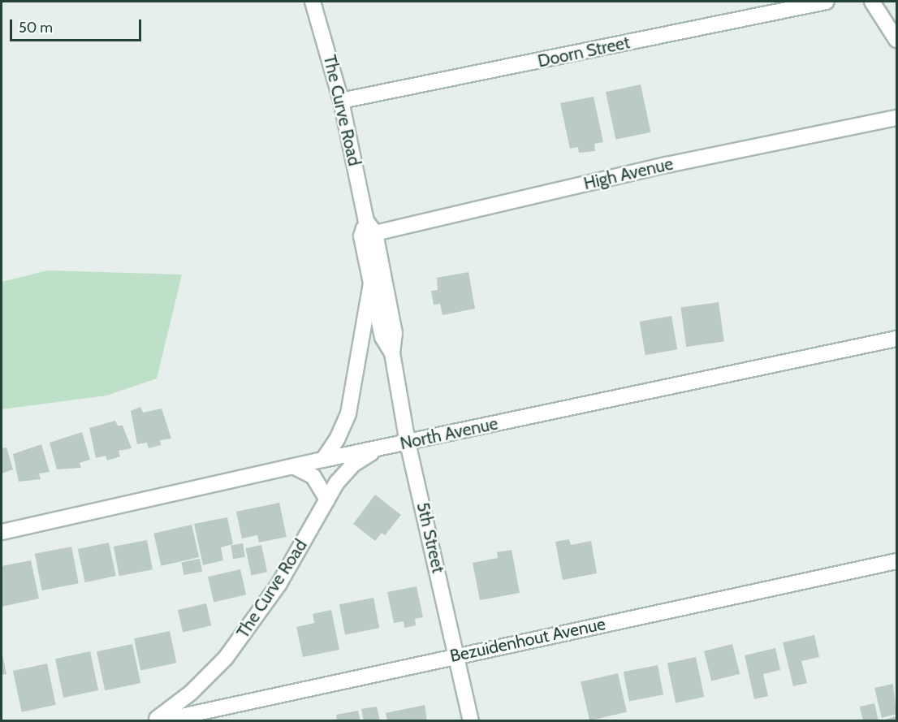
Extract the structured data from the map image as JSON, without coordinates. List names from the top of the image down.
{
  "streets": {
    "street": [
      "Doorn Street",
      "The Curve Road",
      "High Avenue",
      "North Avenue",
      "5th Street",
      "Bezuidenhout Avenue"
    ]
  },
  "crossings": [
    ["Doorn Street", "The Curve Road"],
    ["The Curve Road", "North Avenue"],
    ["The Curve Road", "5th Street"],
    ["High Avenue", "5th Street"],
    ["North Avenue", "5th Street"],
    ["5th Street", "Bezuidenhout Avenue"]
  ],
  "scale_bar": "50 m"
}
